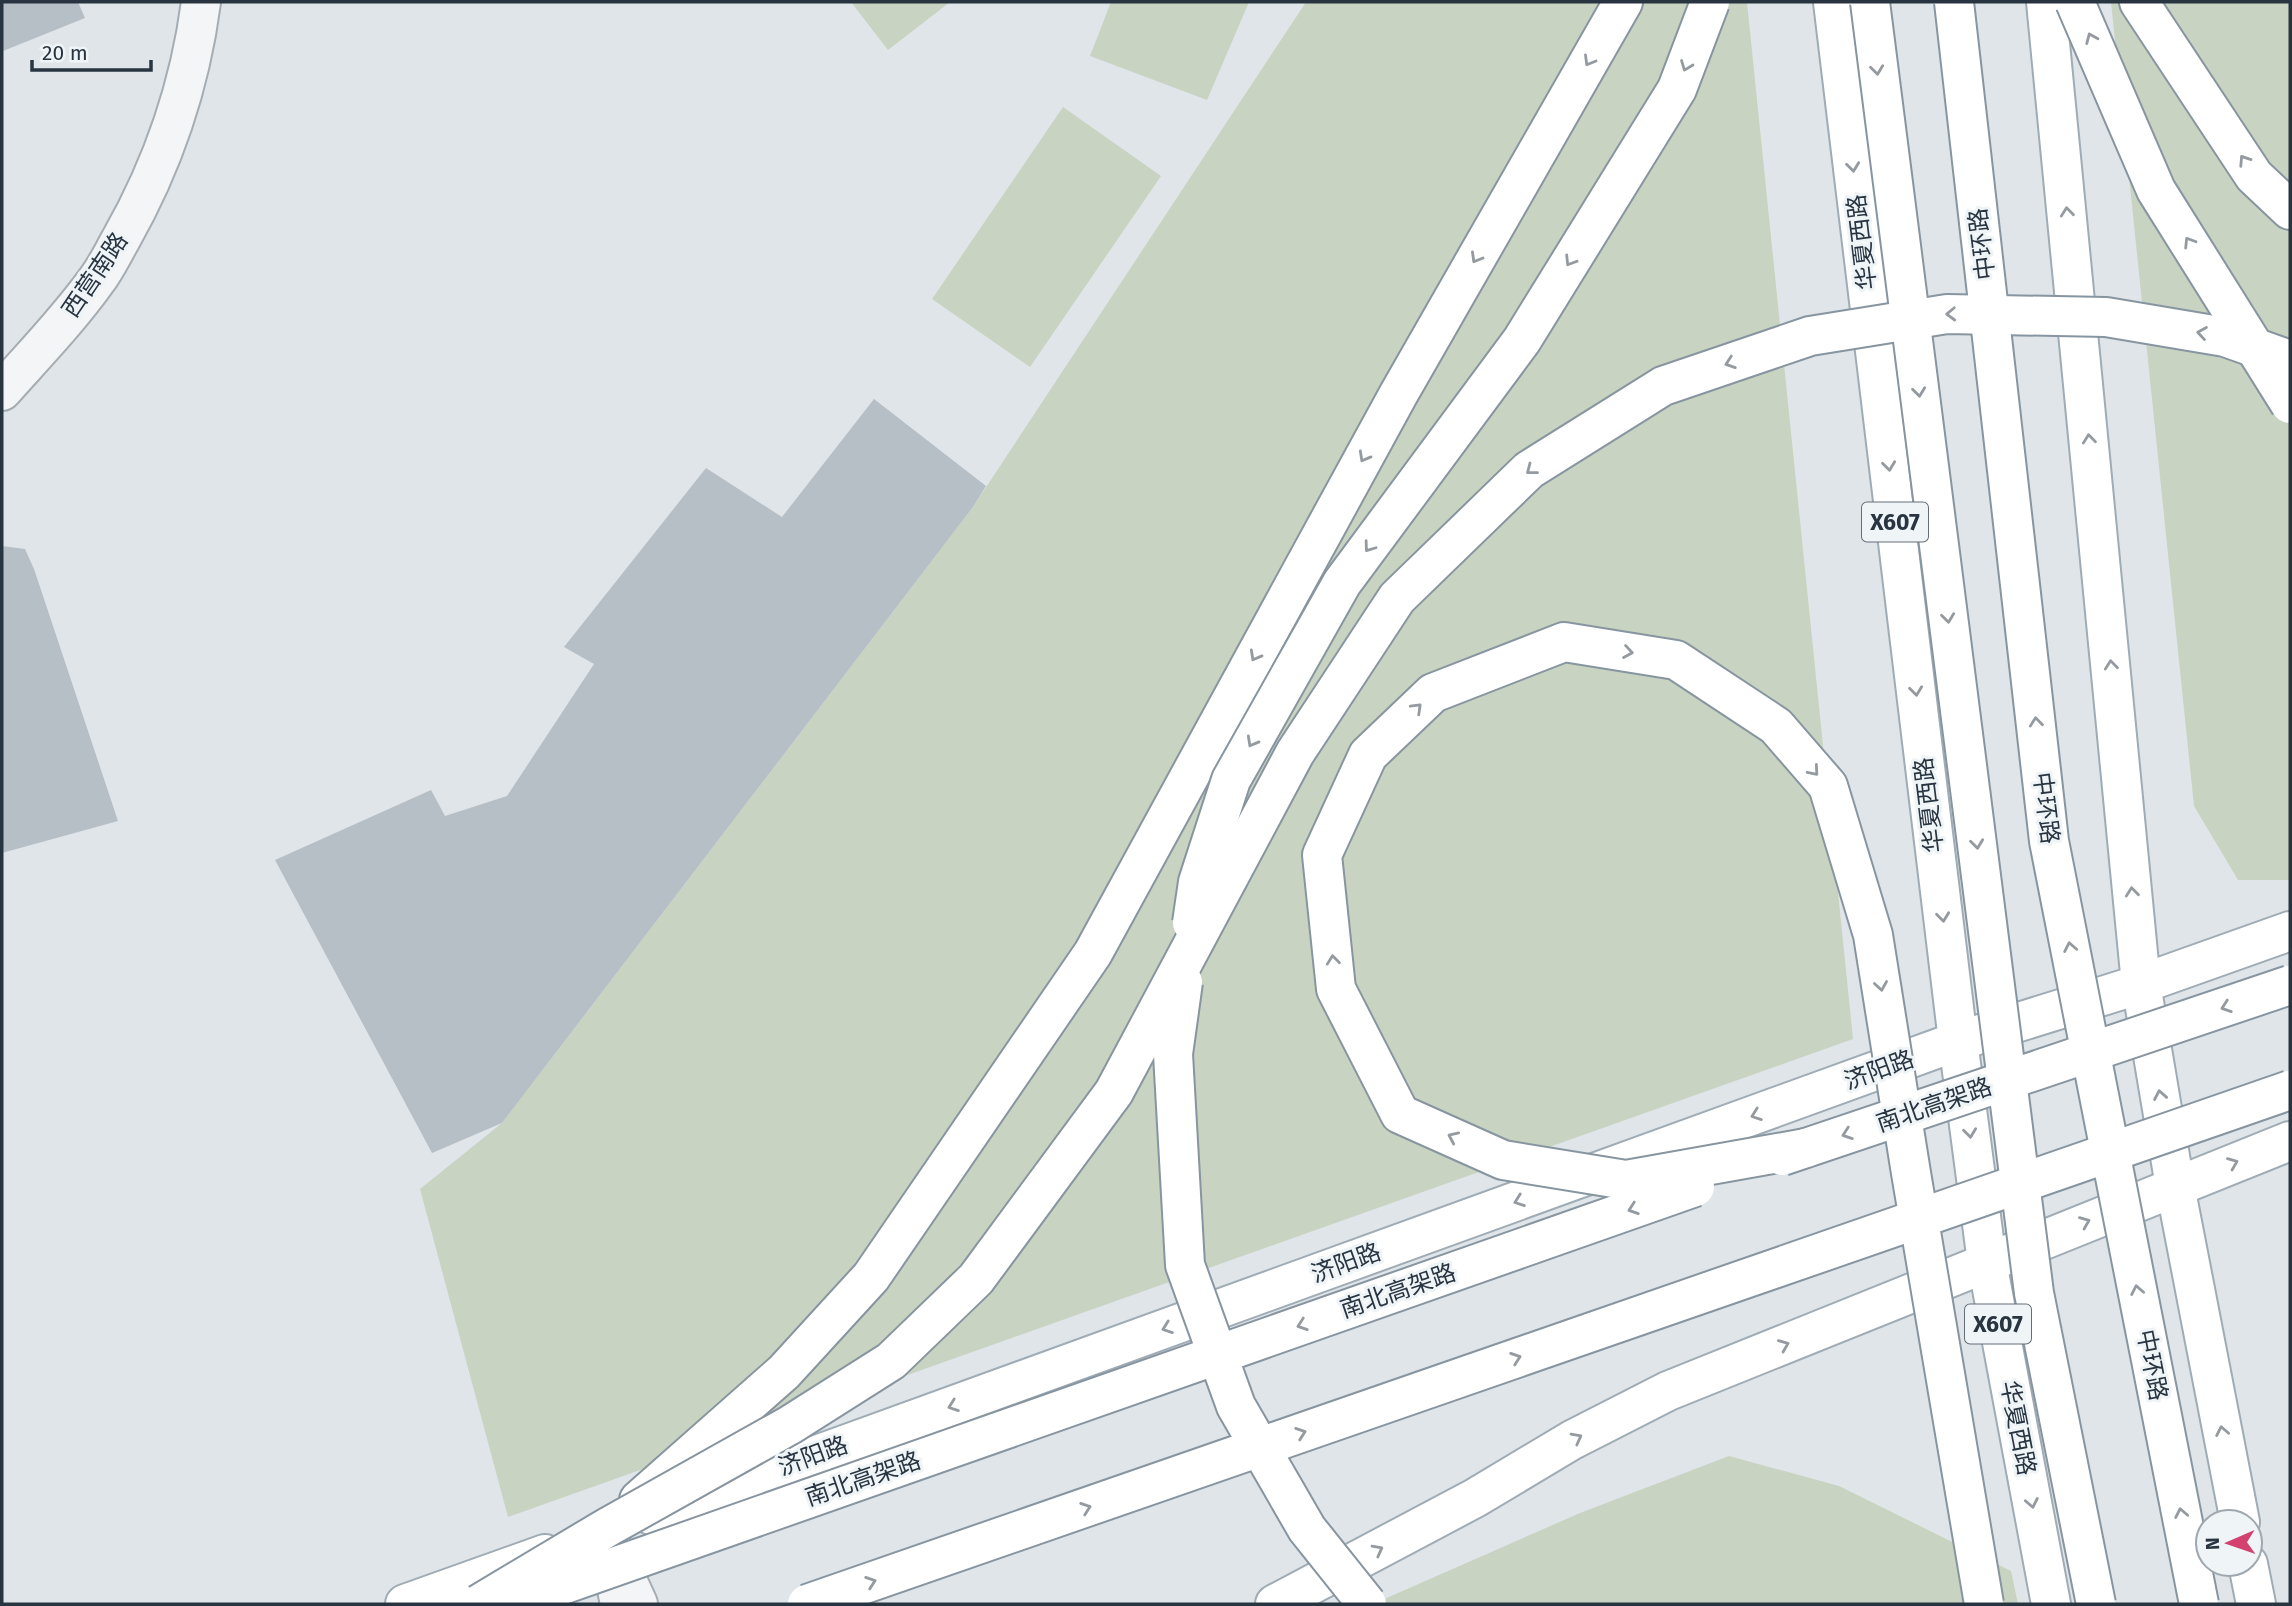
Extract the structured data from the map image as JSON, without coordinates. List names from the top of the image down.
{
  "streets": {
    "main road": [
      "华夏西路",
      "中环路",
      "X607",
      "济阳路",
      "南北高架路"
    ],
    "street": ["西营南路"]
  },
  "crossings": [
    ["华夏西路", "济阳路"]
  ],
  "scale_bar": "20 m",
  "north": "left"
}
